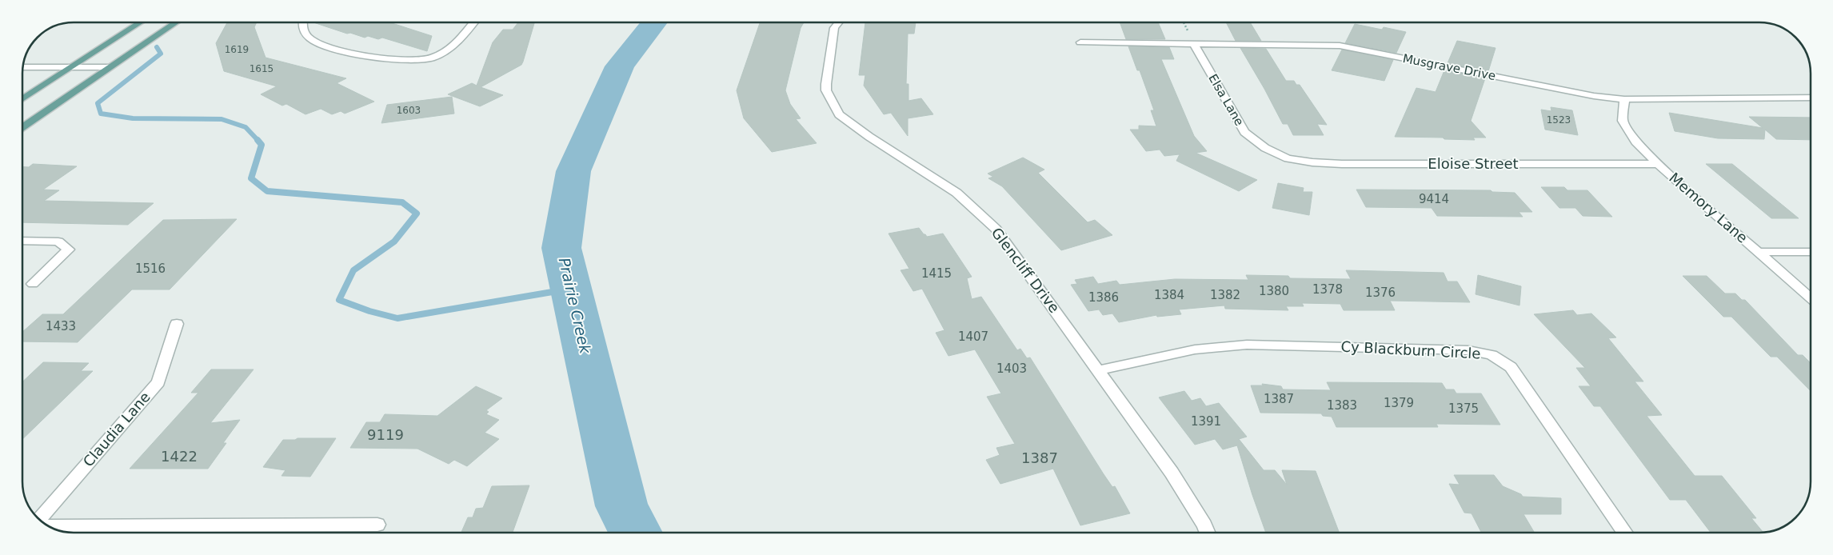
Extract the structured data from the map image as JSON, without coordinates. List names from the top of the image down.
{
  "streets": {
    "street": [
      "Musgrave Drive",
      "Elsa Lane",
      "Eloise Street",
      "Memory Lane",
      "Glencliff Drive",
      "Cy Blackburn Circle",
      "Claudia Lane"
    ]
  },
  "crossings": [
    ["Musgrave Drive", "Elsa Lane"],
    ["Musgrave Drive", "Memory Lane"],
    ["Elsa Lane", "Eloise Street"],
    ["Eloise Street", "Memory Lane"],
    ["Glencliff Drive", "Cy Blackburn Circle"]
  ],
  "water": ["Prairie Creek"],
  "house_numbers": [
    "1619",
    "1615",
    "1603",
    "1523",
    "9414",
    "1516",
    "1415",
    "1378",
    "1380",
    "1376",
    "1384",
    "1382",
    "1386",
    "1433",
    "1407",
    "1403",
    "1387",
    "1379",
    "1383",
    "1375",
    "1391",
    "9119",
    "1422",
    "1387"
  ]
}
